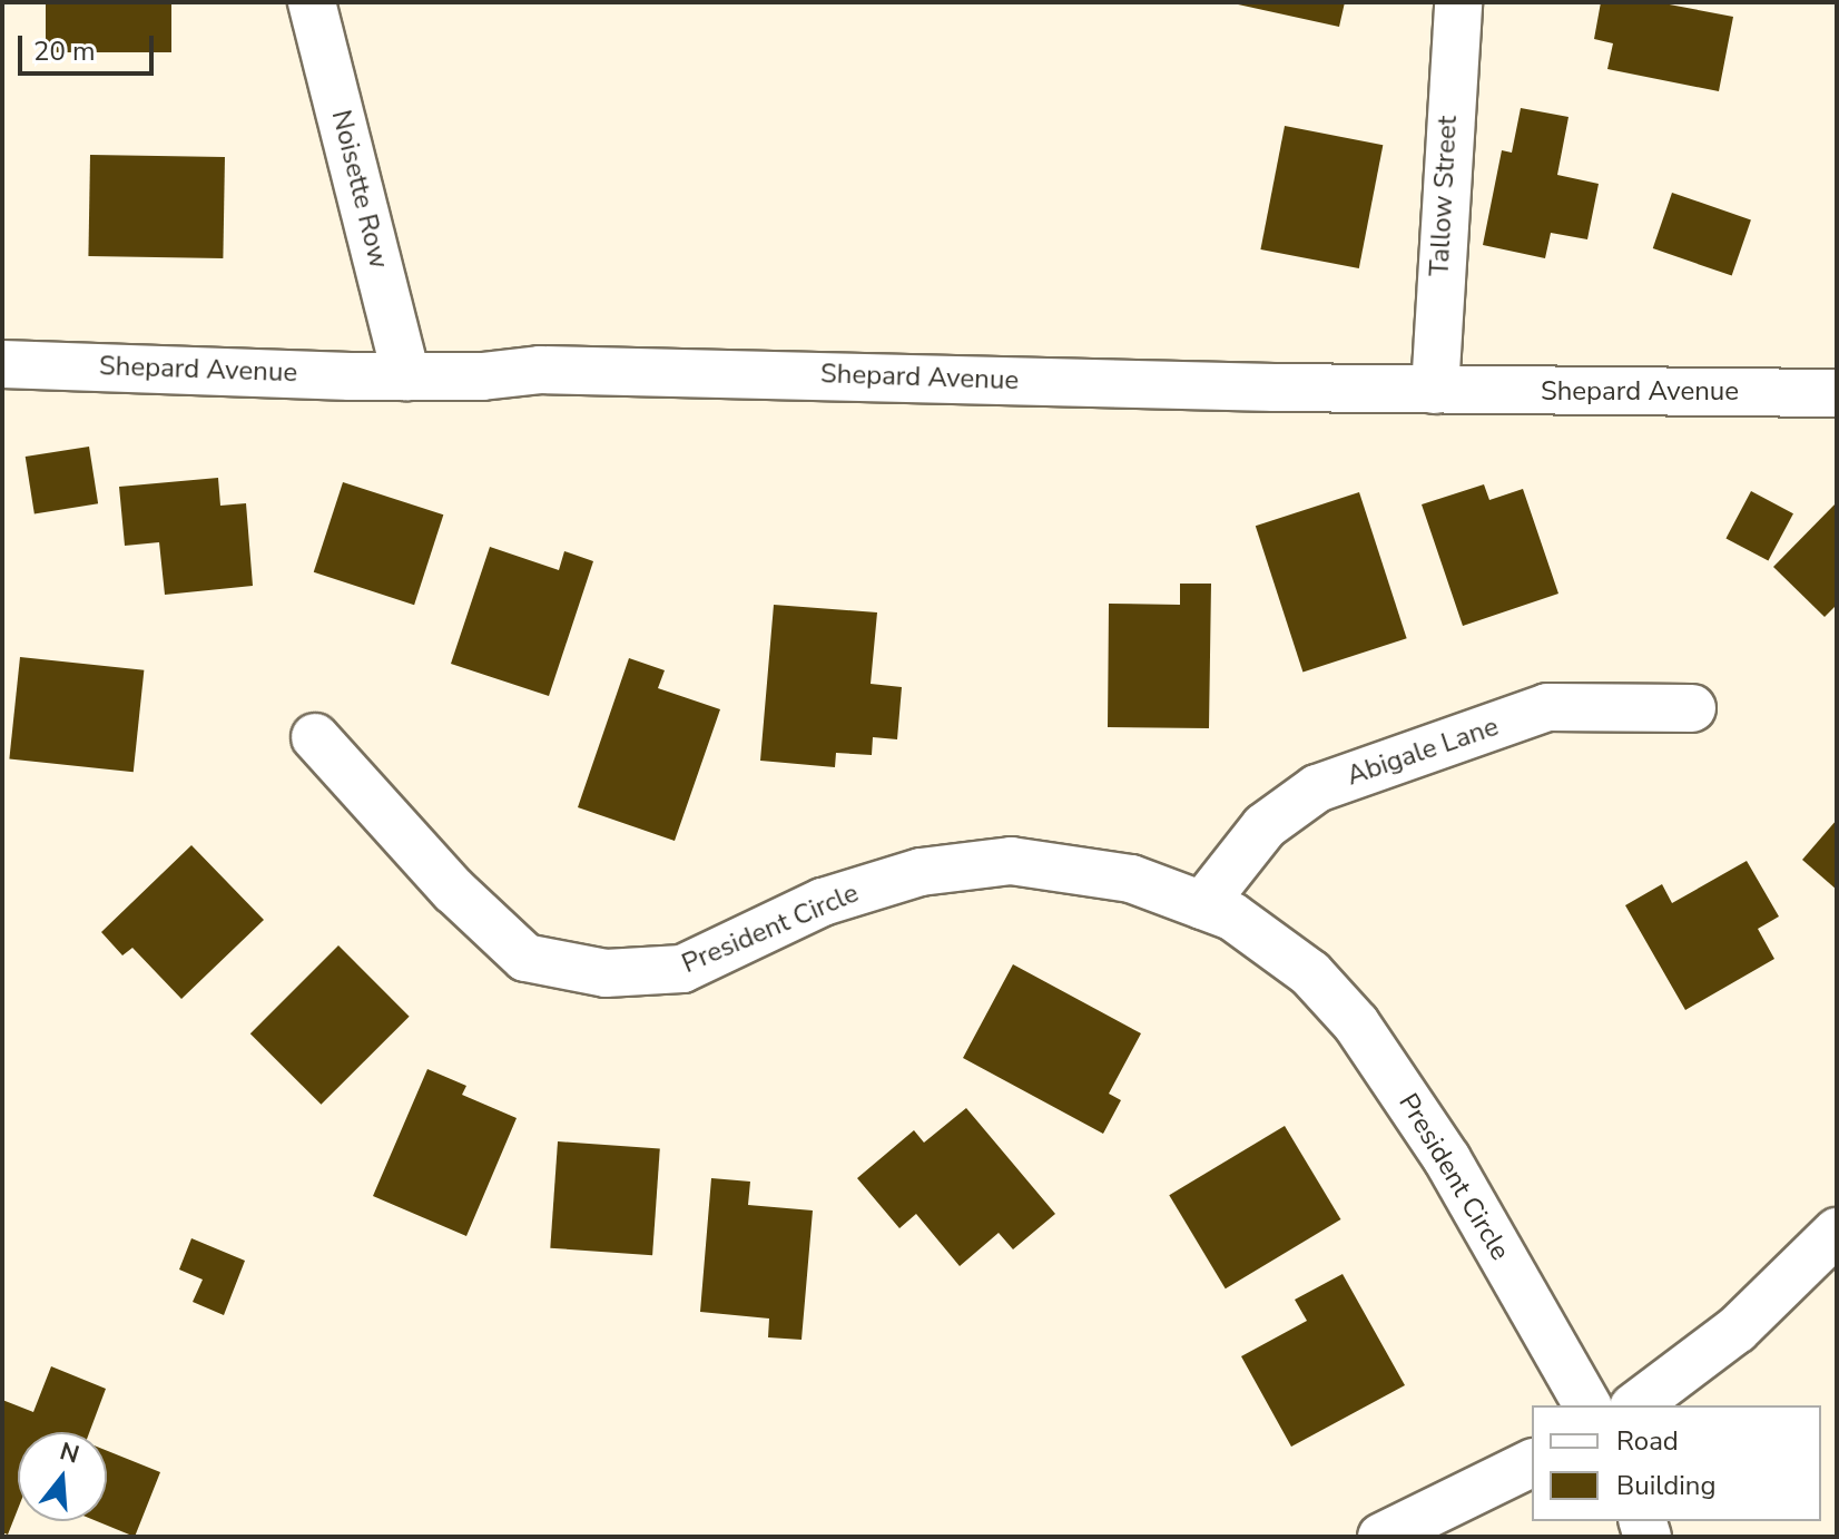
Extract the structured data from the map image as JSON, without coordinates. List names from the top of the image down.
{
  "streets": {
    "street": [
      "Noisette Row",
      "Tallow Street",
      "Shepard Avenue",
      "Abigale Lane",
      "President Circle"
    ]
  },
  "crossings": [
    ["Noisette Row", "Shepard Avenue"],
    ["Tallow Street", "Shepard Avenue"],
    ["Abigale Lane", "President Circle"]
  ],
  "legend": ["Road", "Building"],
  "scale_bar": "20 m",
  "north": "top"
}
